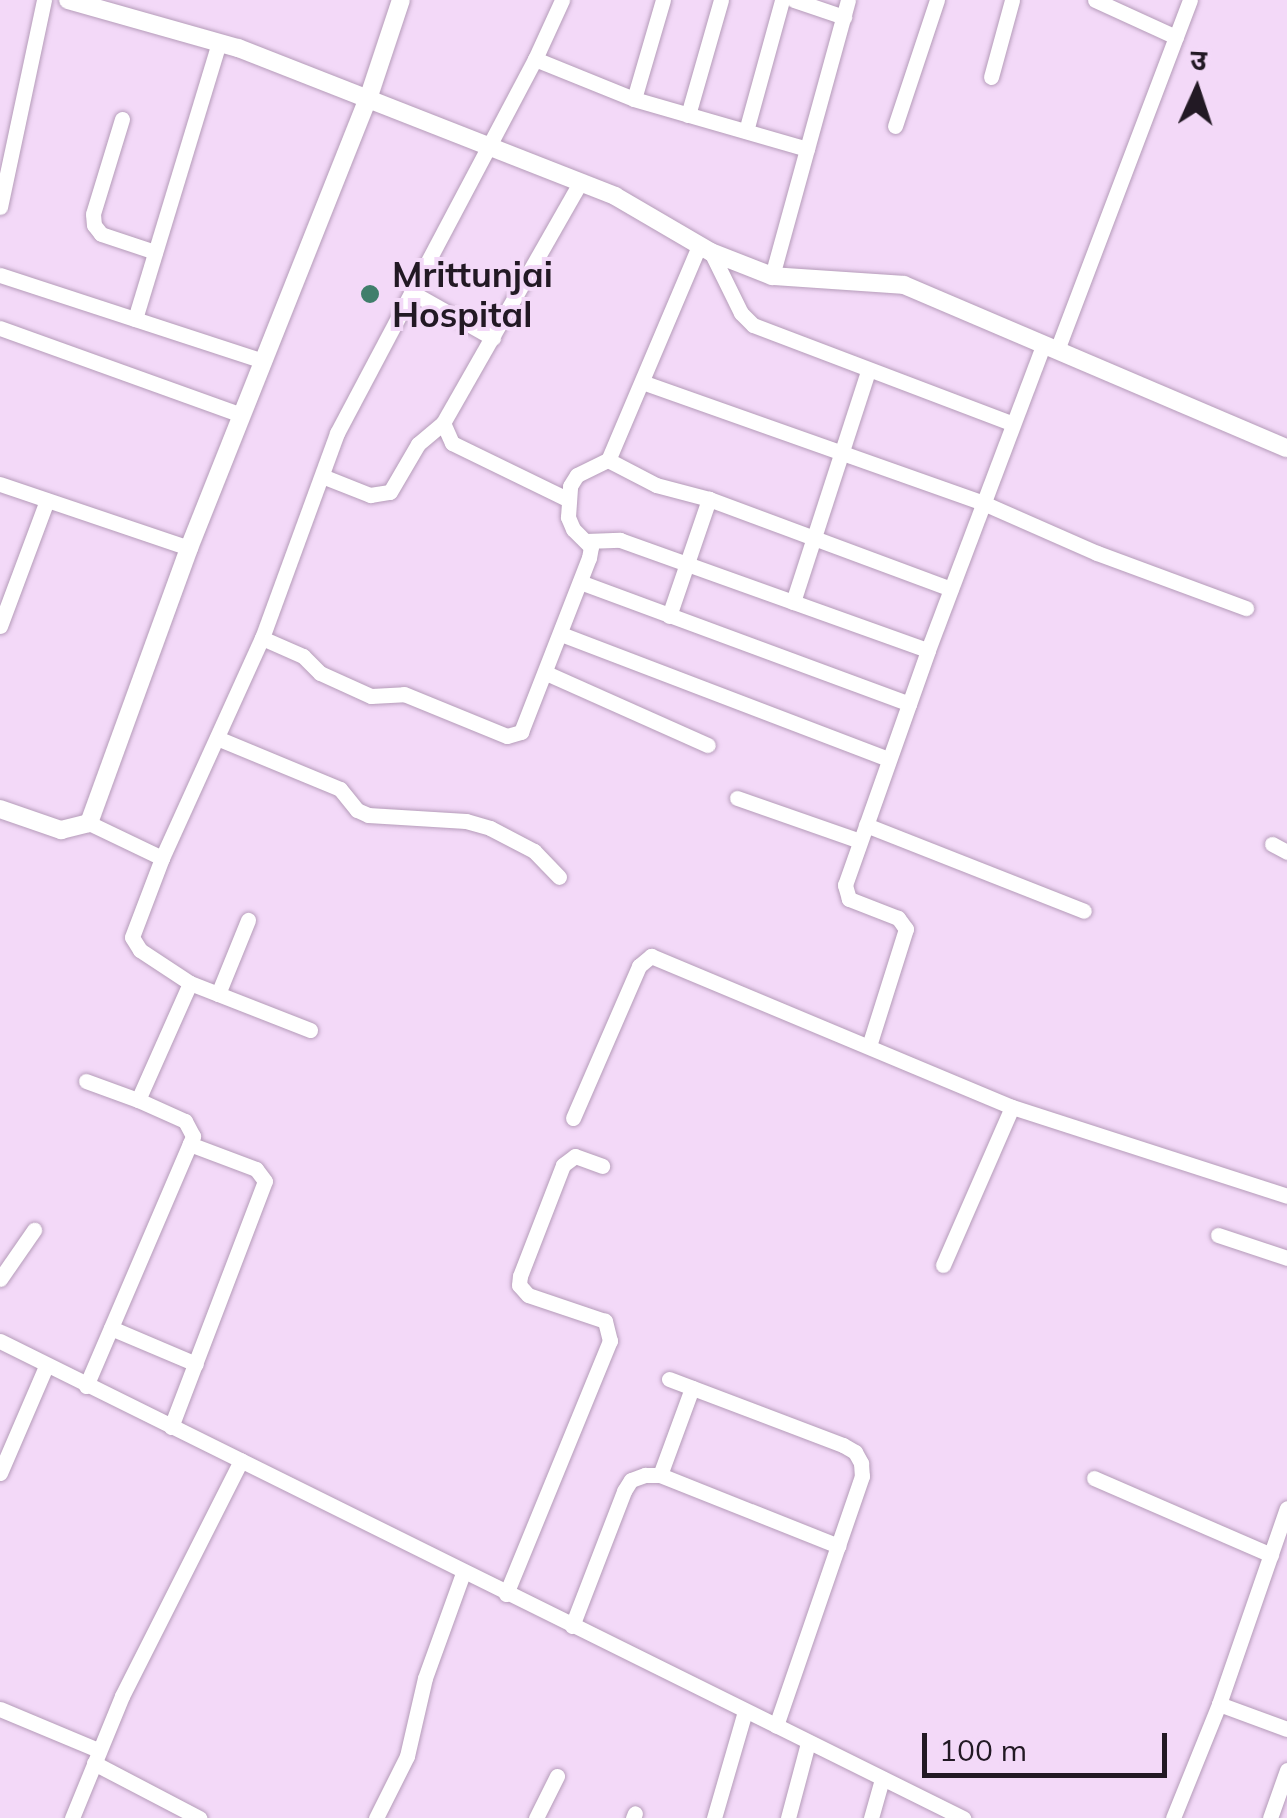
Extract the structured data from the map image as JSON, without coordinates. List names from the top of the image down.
{
  "places": ["Mrittunjai Hospital"],
  "scale_bar": "100 m",
  "north": "top"
}
